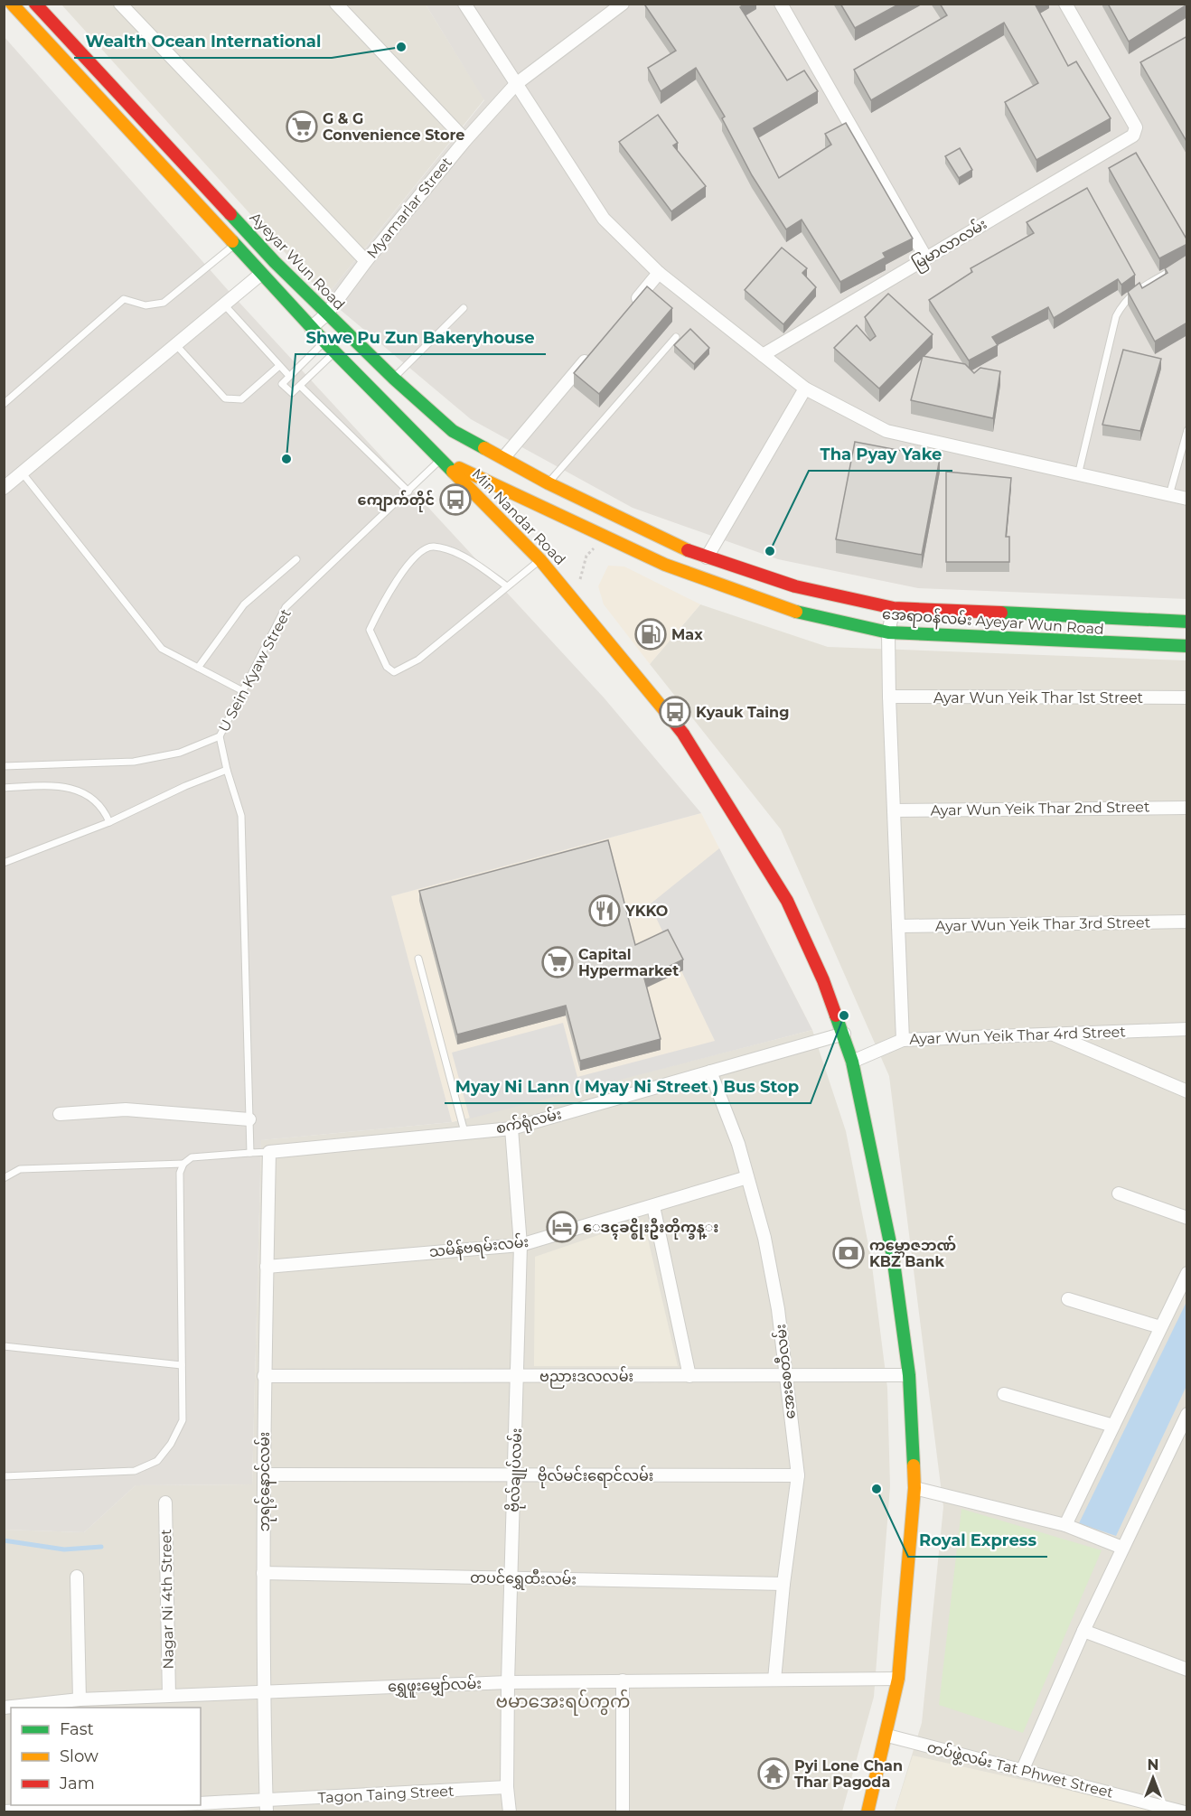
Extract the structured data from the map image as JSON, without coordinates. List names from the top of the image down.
{
  "streets": {
    "main road": ["Ayeyar Wun Road", "Min Nandar Road", "အေရာဝန်လမ်း Ayeyar Wun Road"],
    "street": [
      "Myamarlar Street",
      "မြမာလာလမ်း",
      "Ayar Wun Yeik Thar 1st Street",
      "Ayar Wun Yeik Thar 2nd Street",
      "Ayar Wun Yeik Thar 3rd Street",
      "Ayar Wun Yeik Thar 4rd Street",
      "စက်ရုံလမ်း",
      "သမိန်ဗရမ်းလမ်း",
      "အေးစေတီလမ်း",
      "ဗညားဒလလမ်း",
      "ဗိုလ်ချုပ်လမ်း",
      "ဗိုလ်မင်းရောင်လမ်း",
      "ဘုရင့်နောင်လမ်း",
      "တပင်ရွှေထီးလမ်း",
      "Nagar Ni 4th Street",
      "ရွှေဖူးမျှော်လမ်း",
      "တပ်ဖွဲ့လမ်း Tat Phwet Street",
      "Tagon Taing Street"
    ],
    "lane": ["U Sein Kyaw Street"]
  },
  "crossings": [
    ["Myamarlar Street", "Ayeyar Wun Road"],
    ["Ayeyar Wun Road", "Min Nandar Road"],
    ["Ayeyar Wun Road", "အေရာဝန်လမ်း Ayeyar Wun Road"],
    ["Ayeyar Wun Road", "U Sein Kyaw Street"],
    ["Min Nandar Road", "U Sein Kyaw Street"],
    ["Min Nandar Road", "Ayar Wun Yeik Thar 4rd Street"],
    ["Min Nandar Road", "စက်ရုံလမ်း"],
    ["Min Nandar Road", "ဗညားဒလလမ်း"],
    ["Min Nandar Road", "ရွှေဖူးမျှော်လမ်း"],
    ["Min Nandar Road", "တပ်ဖွဲ့လမ်း Tat Phwet Street"],
    ["စက်ရုံလမ်း", "အေးစေတီလမ်း"],
    ["စက်ရုံလမ်း", "ဗိုလ်ချုပ်လမ်း"],
    ["စက်ရုံလမ်း", "ဘုရင့်နောင်လမ်း"],
    ["သမိန်ဗရမ်းလမ်း", "အေးစေတီလမ်း"],
    ["သမိန်ဗရမ်းလမ်း", "ဗိုလ်ချုပ်လမ်း"],
    ["သမိန်ဗရမ်းလမ်း", "ဘုရင့်နောင်လမ်း"],
    ["အေးစေတီလမ်း", "ဗညားဒလလမ်း"],
    ["အေးစေတီလမ်း", "ဗိုလ်မင်းရောင်လမ်း"],
    ["အေးစေတီလမ်း", "တပင်ရွှေထီးလမ်း"],
    ["အေးစေတီလမ်း", "ရွှေဖူးမျှော်လမ်း"],
    ["ဗညားဒလလမ်း", "ဗိုလ်ချုပ်လမ်း"],
    ["ဗညားဒလလမ်း", "ဘုရင့်နောင်လမ်း"],
    ["ဗိုလ်ချုပ်လမ်း", "ဗိုလ်မင်းရောင်လမ်း"],
    ["ဗိုလ်ချုပ်လမ်း", "တပင်ရွှေထီးလမ်း"],
    ["ဗိုလ်ချုပ်လမ်း", "ရွှေဖူးမျှော်လမ်း"],
    ["ဗိုလ်ချုပ်လမ်း", "Tagon Taing Street"],
    ["ဗိုလ်မင်းရောင်လမ်း", "ဘုရင့်နောင်လမ်း"],
    ["ဘုရင့်နောင်လမ်း", "တပင်ရွှေထီးလမ်း"],
    ["ဘုရင့်နောင်လမ်း", "ရွှေဖူးမျှော်လမ်း"],
    ["ဘုရင့်နောင်လမ်း", "Tagon Taing Street"],
    ["Nagar Ni 4th Street", "ရွှေဖူးမျှော်လမ်း"]
  ],
  "districts": ["ဗမာအေးရပ်ကွက်"],
  "places": {
    "other": [
      "Wealth Ocean International",
      "Shwe Pu Zun Bakeryhouse",
      "Tha Pyay Yake",
      "Myay Ni Lann ( Myay Ni Street ) Bus Stop",
      "Royal Express"
    ],
    "supermarket": ["G & G Convenience Store", "Capital Hypermarket"],
    "bus stop": ["ကျောက်တိုင်", "Kyauk Taing"],
    "fuel station": ["Max"],
    "restaurant": ["YKKO"],
    "hotel": ["ေဒၚခင္စိုးဦးတိုက္ခန္း"],
    "bank": ["ကမ္ဘောဇဘဏ် KBZ Bank"],
    "temple": ["Pyi Lone Chan Thar Pagoda"]
  },
  "legend": ["Fast", "Slow", "Jam"],
  "north": "top"
}
